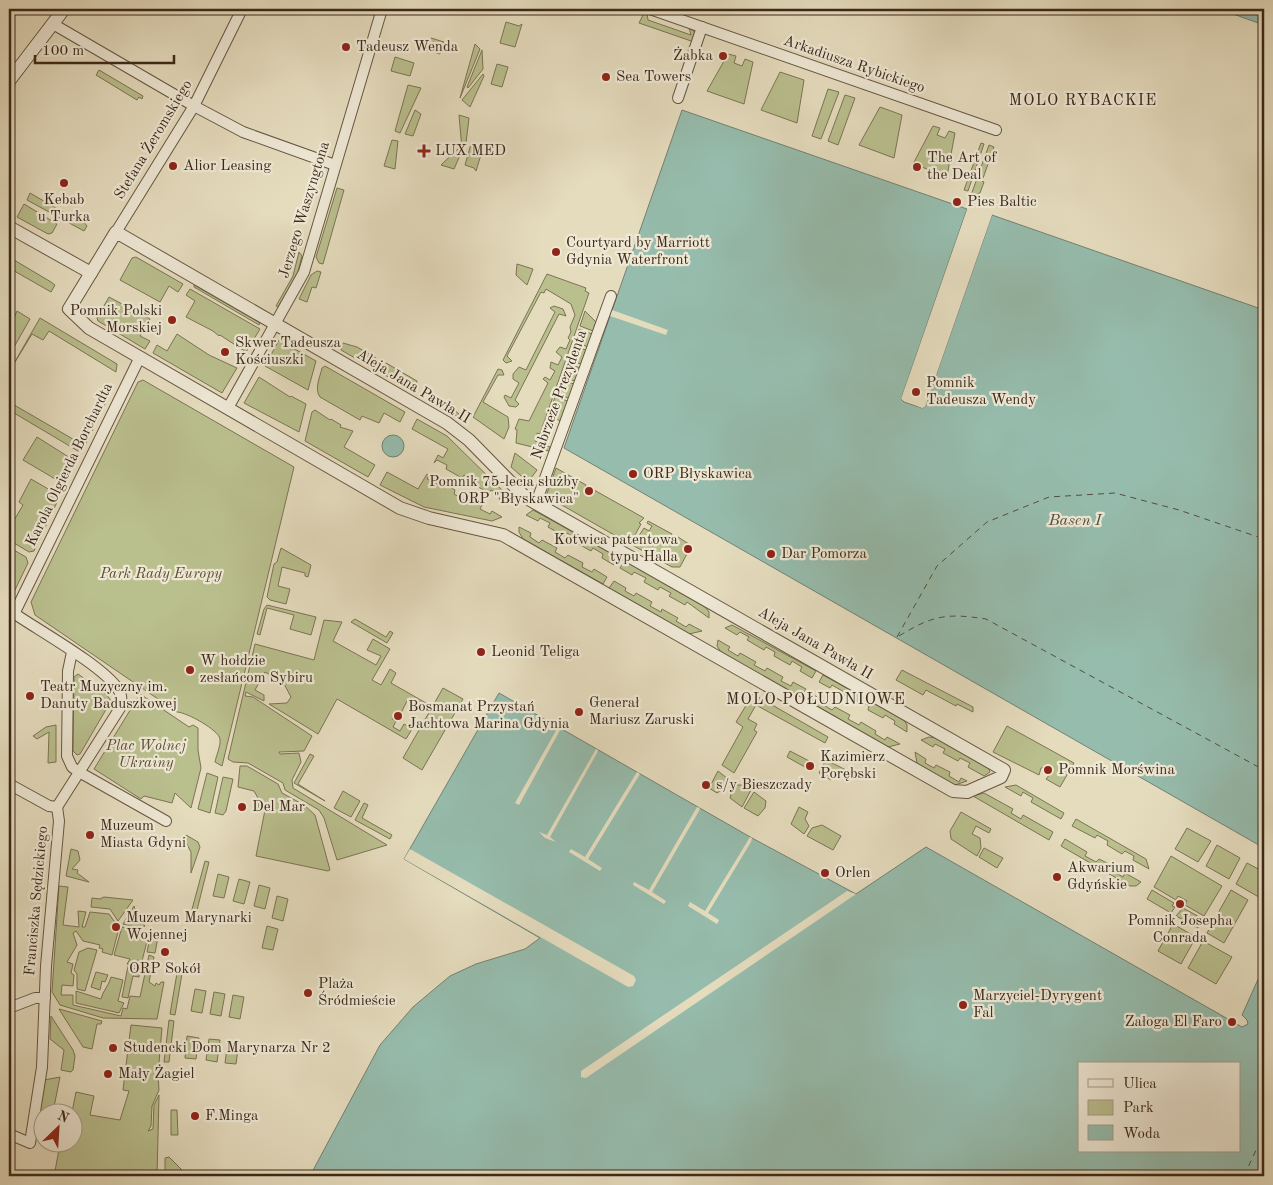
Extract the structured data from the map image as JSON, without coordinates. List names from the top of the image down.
{
  "streets": {
    "street": [
      "Arkadiusza Rybickiego",
      "Stefana Żeromskiego",
      "Jerzego Waszyngtona",
      "Aleja Jana Pawła II",
      "Nabrzeże Prezydenta",
      "Karola Olgierda Borchardta",
      "Franciszka Sędzickiego"
    ]
  },
  "crossings": [
    ["Jerzego Waszyngtona", "Aleja Jana Pawła II"],
    ["Aleja Jana Pawła II", "Nabrzeże Prezydenta"]
  ],
  "districts": ["MOLO RYBACKIE", "MOLO POŁUDNIOWE"],
  "water": ["Basen I"],
  "parks": ["Park Rady Europy", "Plac Wolnej Ukrainy"],
  "places": {
    "other": [
      "Tadeusz Wenda",
      "Żabka",
      "Sea Towers",
      "Alior Leasing",
      "The Art of the Deal",
      "Kebab u Turka",
      "Pies Baltic",
      "Courtyard by Marriott Gdynia Waterfront",
      "Pomnik Polski Morskiej",
      "Skwer Tadeusza Kościuszki",
      "Pomnik Tadeusza Wendy",
      "ORP Błyskawica",
      "Pomnik 75-lecia służby ORP \"Błyskawica\"",
      "Kotwica patentowa typu Halla",
      "Dar Pomorza",
      "Leonid Teliga",
      "W hołdzie zesłańcom Sybiru",
      "Teatr Muzyczny im. Danuty Baduszkowej",
      "Generał Mariusz Zaruski",
      "Bosmanat Przystań Jachtowa Marina Gdynia",
      "Kazimierz Porębski",
      "Pomnik Morświna",
      "s/y Bieszczady",
      "Del Mar",
      "Muzeum Miasta Gdyni",
      "Orlen",
      "Akwarium Gdyńskie",
      "Pomnik Josepha Conrada",
      "Muzeum Marynarki Wojennej",
      "ORP Sokół",
      "Plaża Śródmieście",
      "Marzyciel-Dyrygent Fal",
      "Załoga El Faro",
      "Studencki Dom Marynarza Nr 2",
      "Mały Żagiel",
      "F.Minga"
    ],
    "health": ["LUX MED"]
  },
  "legend": ["Ulica", "Park", "Woda"],
  "scale_bar": "100 m",
  "north": "top right"
}
